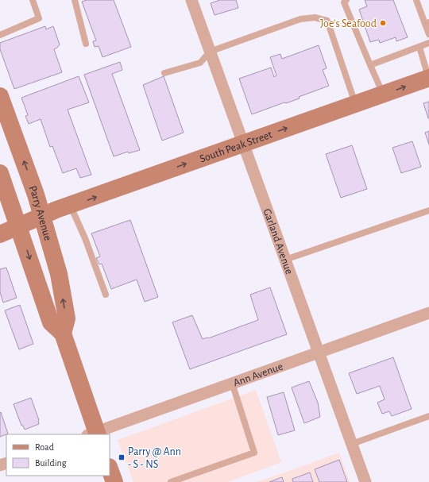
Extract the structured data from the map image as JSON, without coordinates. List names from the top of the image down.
{
  "streets": {
    "main road": ["South Peak Street", "Parry Avenue"],
    "street": ["Garland Avenue", "Ann Avenue"]
  },
  "crossings": [
    ["South Peak Street", "Parry Avenue"],
    ["South Peak Street", "Garland Avenue"],
    ["Garland Avenue", "Ann Avenue"]
  ],
  "one_way": ["South Peak Street"],
  "places": {
    "other": ["Joe's Seafood"],
    "transit": ["Parry @ Ann - S - NS"]
  },
  "legend": ["Road", "Building"]
}
